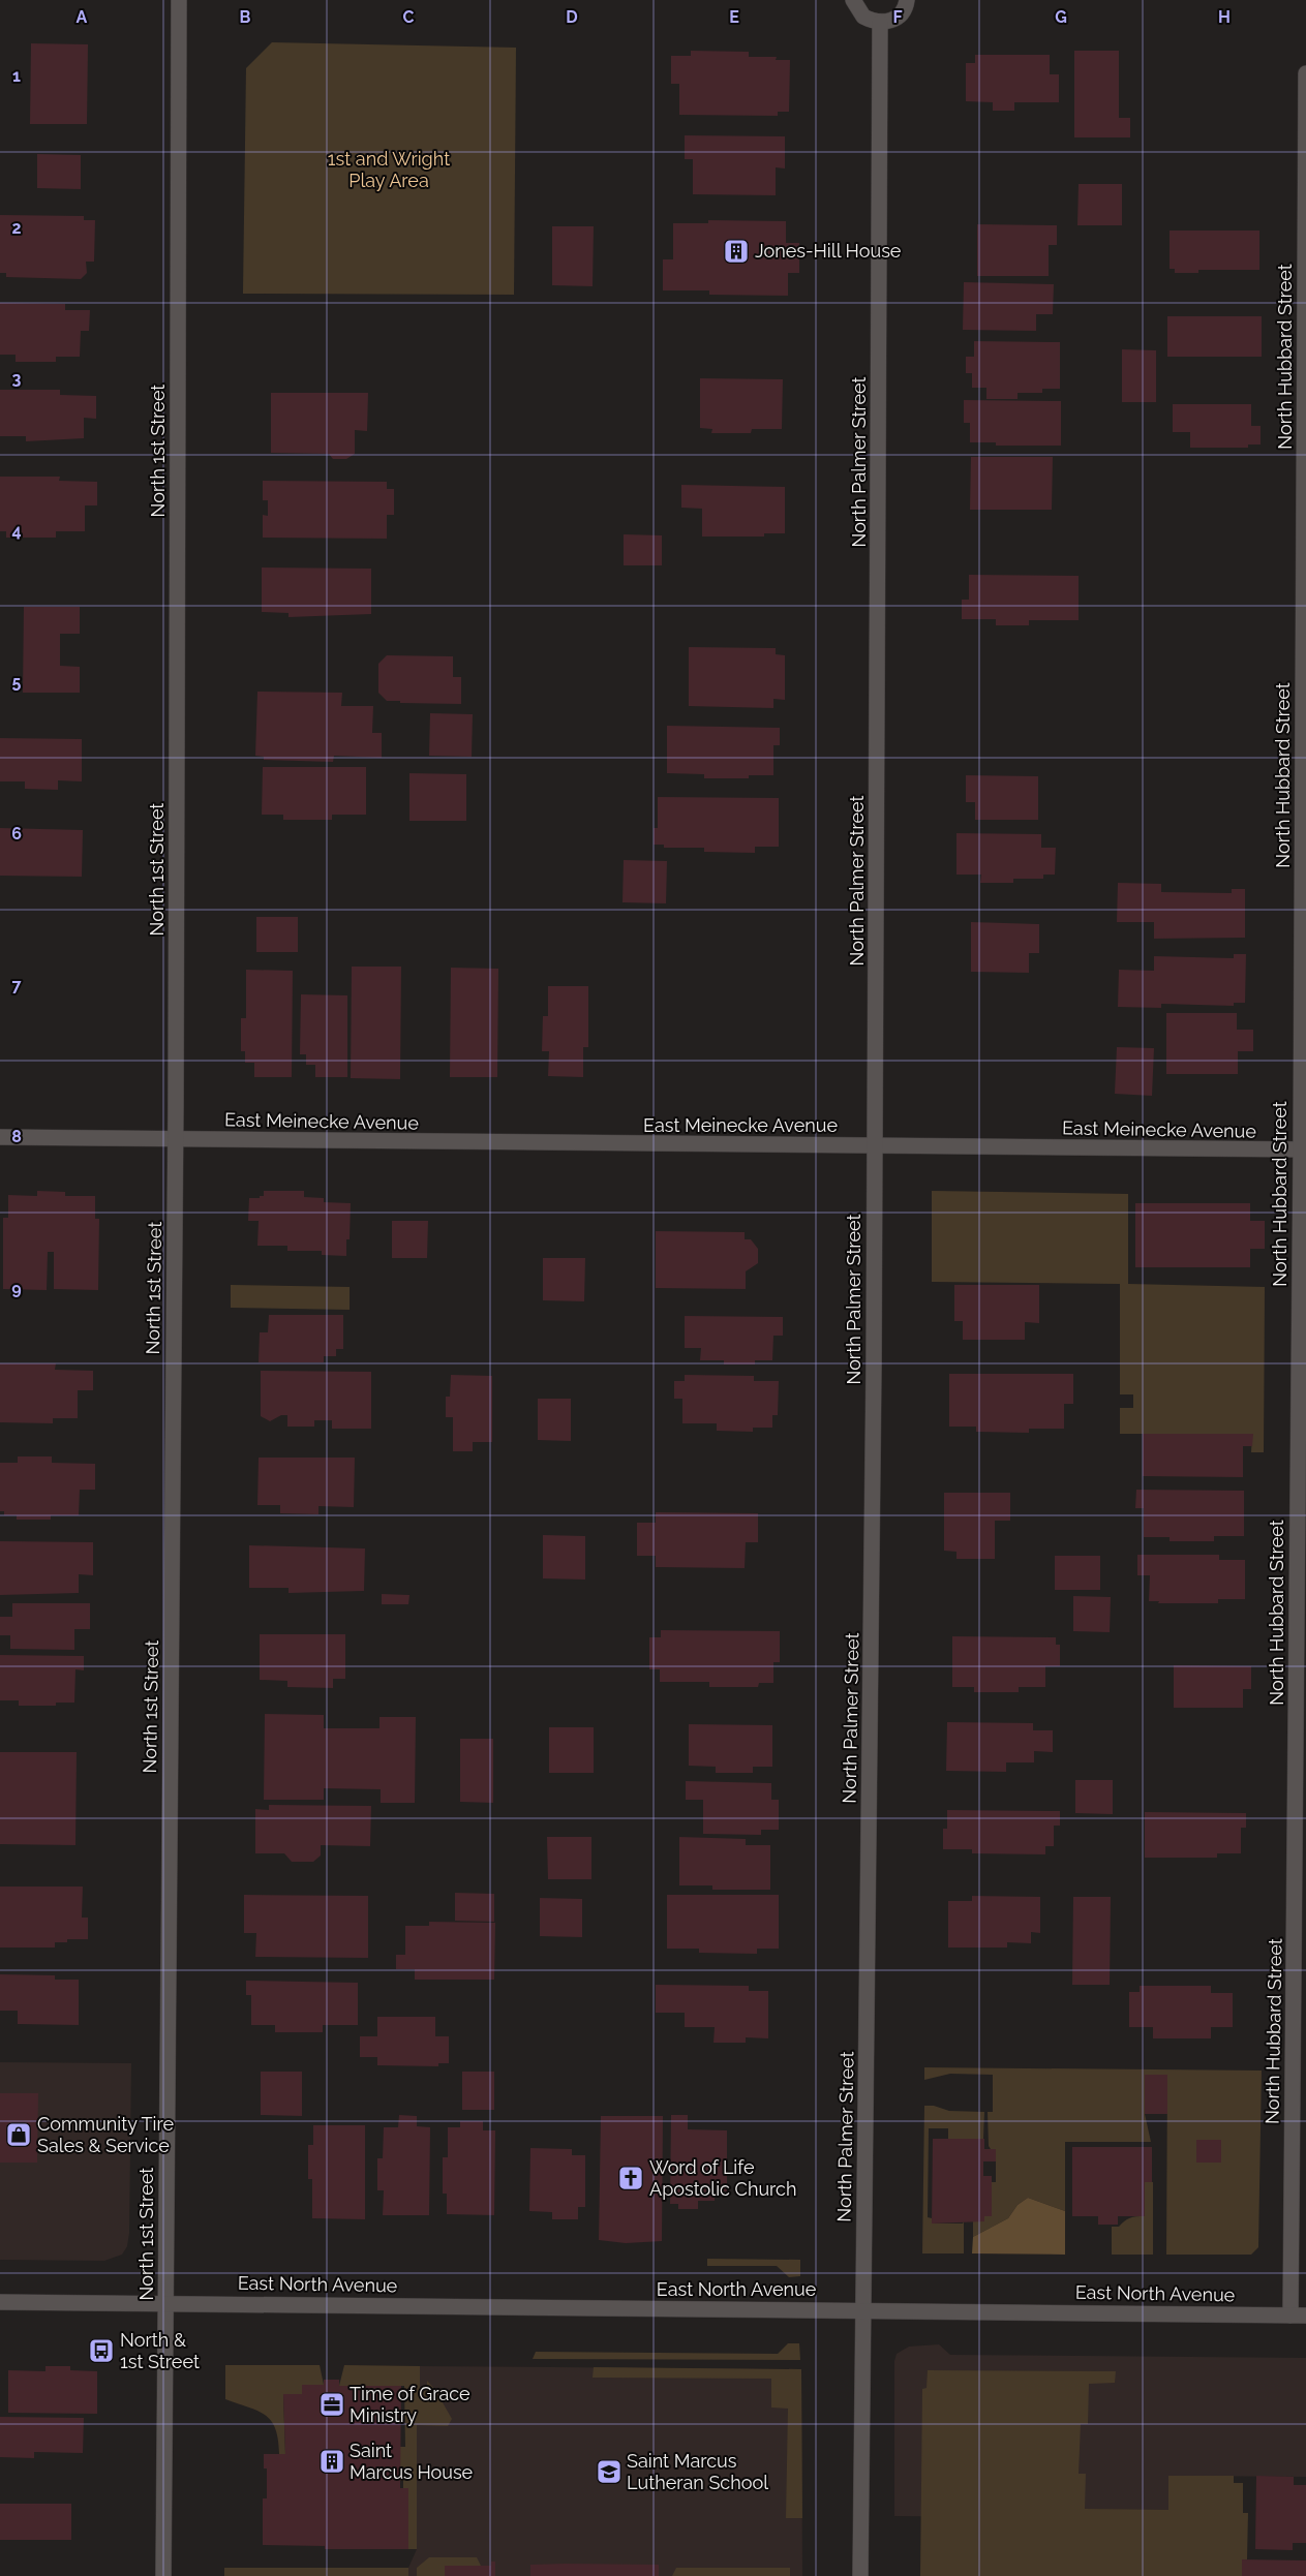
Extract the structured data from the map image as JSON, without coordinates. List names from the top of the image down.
{
  "streets": {
    "street": [
      "North Hubbard Street",
      "North 1st Street",
      "North Palmer Street",
      "East Meinecke Avenue",
      "East North Avenue"
    ]
  },
  "crossings": [
    ["North Hubbard Street", "East Meinecke Avenue"],
    ["North Hubbard Street", "East North Avenue"],
    ["North 1st Street", "East Meinecke Avenue"],
    ["North 1st Street", "East North Avenue"],
    ["North Palmer Street", "East Meinecke Avenue"],
    ["North Palmer Street", "East North Avenue"]
  ],
  "parks": ["1st and Wright Play Area"],
  "places": {
    "building": ["Jones-Hill House", "Saint Marcus House"],
    "shop": ["Community Tire Sales & Service"],
    "church": ["Word of Life Apostolic Church"],
    "bus stop": ["North & 1st Street"],
    "office": ["Time of Grace Ministry"],
    "school or university": ["Saint Marcus Lutheran School"]
  },
  "grid": {
    "columns": [
      "A",
      "B",
      "C",
      "D",
      "E",
      "F",
      "G",
      "H"
    ],
    "rows": [
      "1",
      "2",
      "3",
      "4",
      "5",
      "6",
      "7",
      "8",
      "9"
    ]
  }
}
